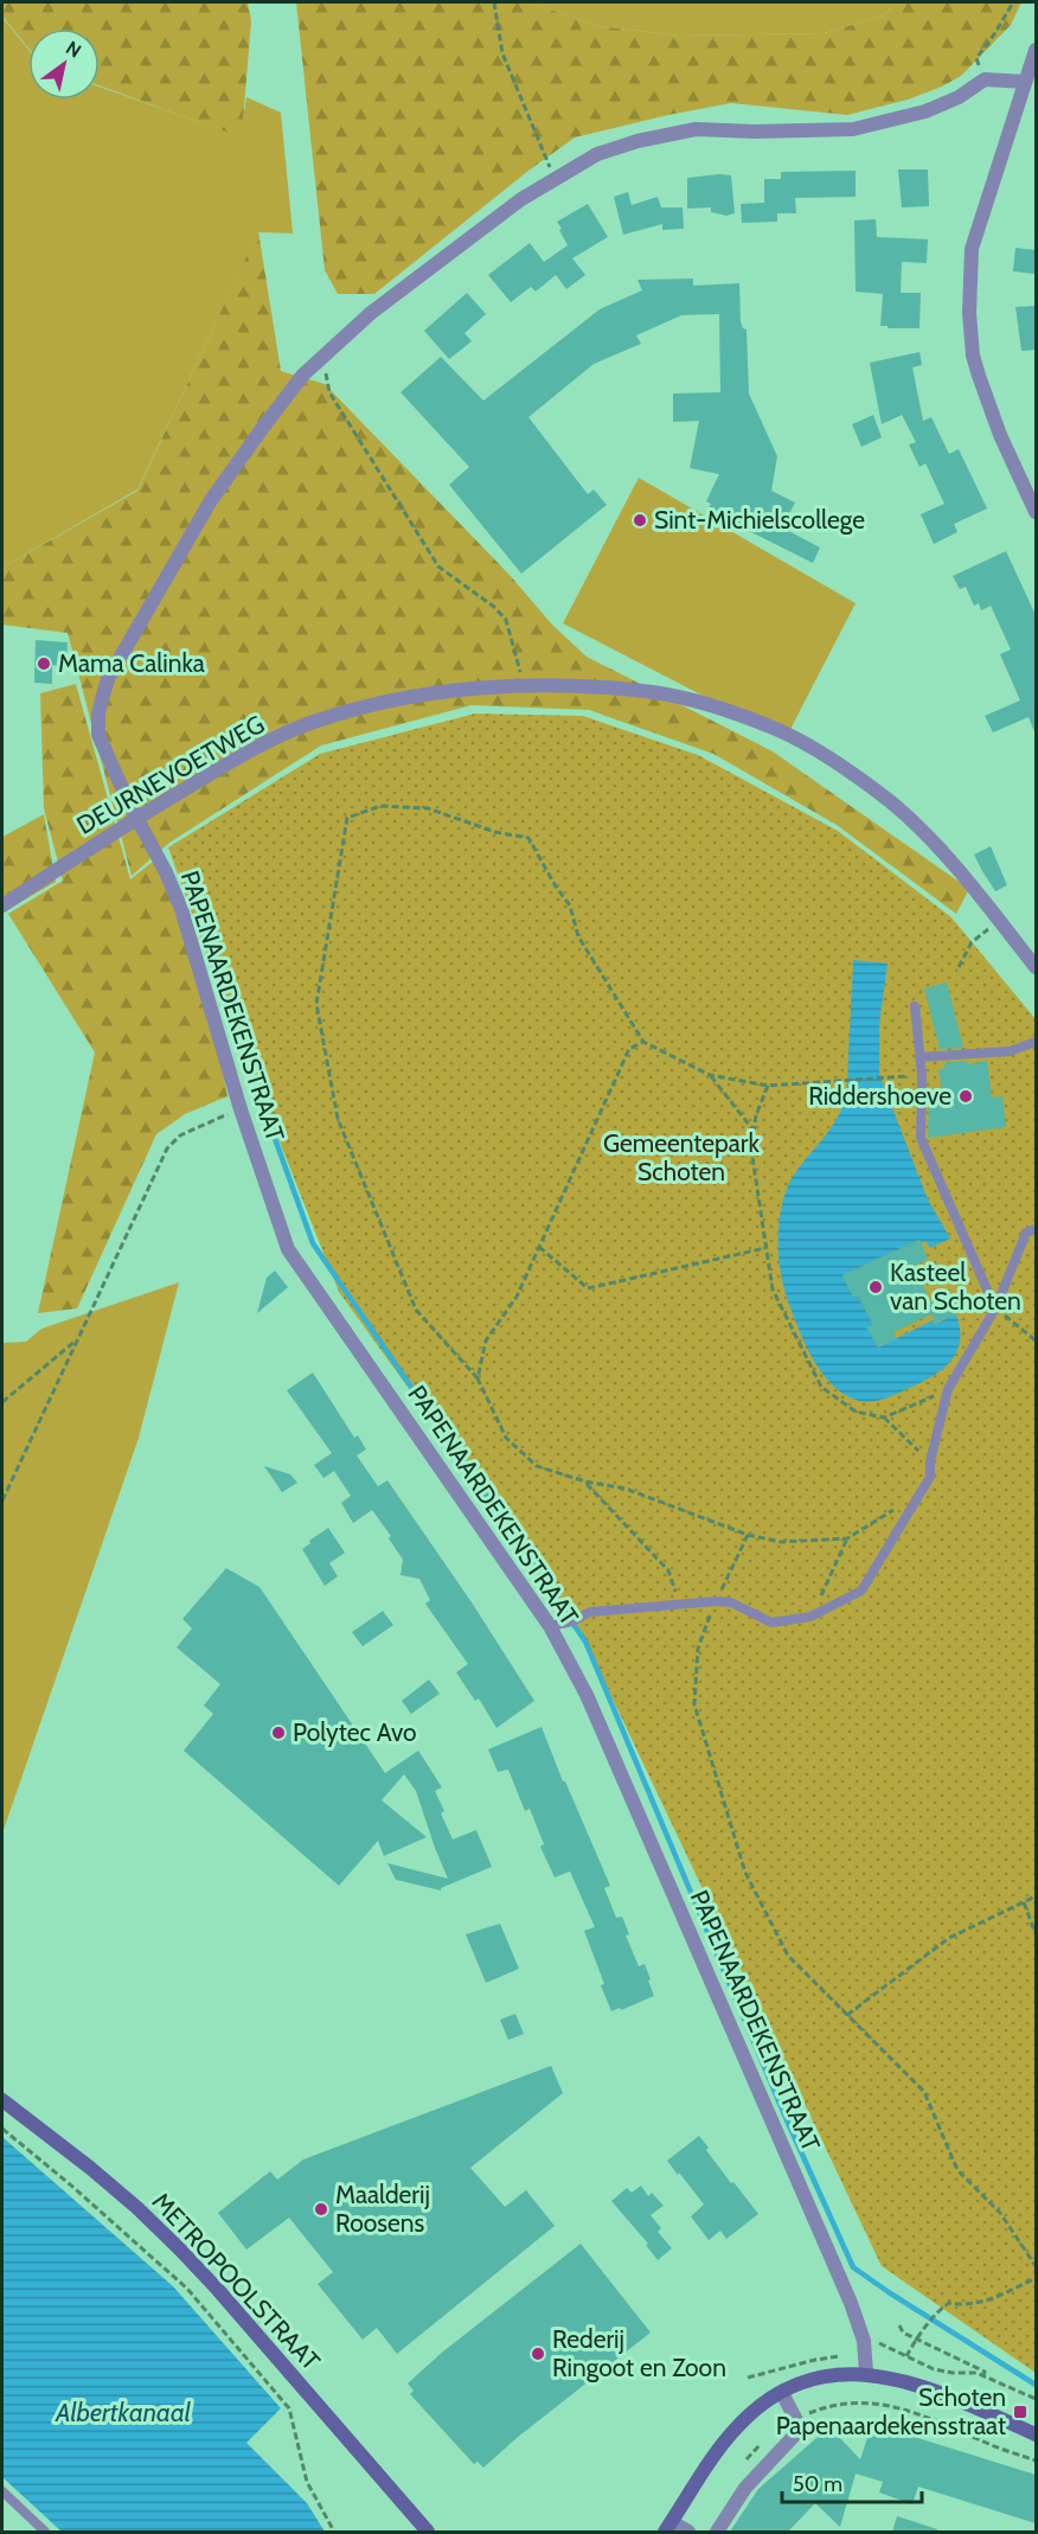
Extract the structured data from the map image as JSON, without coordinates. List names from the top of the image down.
{
  "streets": {
    "street": ["DEURNEVOETWEG", "PAPENAARDEKENSTRAAT", "METROPOOLSTRAAT"]
  },
  "crossings": [
    ["DEURNEVOETWEG", "PAPENAARDEKENSTRAAT"]
  ],
  "water": ["Albertkanaal"],
  "parks": ["Gemeentepark Schoten"],
  "places": {
    "other": [
      "Sint-Michielscollege",
      "Mama Calinka",
      "Riddershoeve",
      "Kasteel van Schoten",
      "Polytec Avo",
      "Maalderij Roosens",
      "Rederij Ringoot en Zoon"
    ],
    "transit": ["Schoten Papenaardekensstraat"]
  },
  "scale_bar": "50 m",
  "north": "top right"
}
